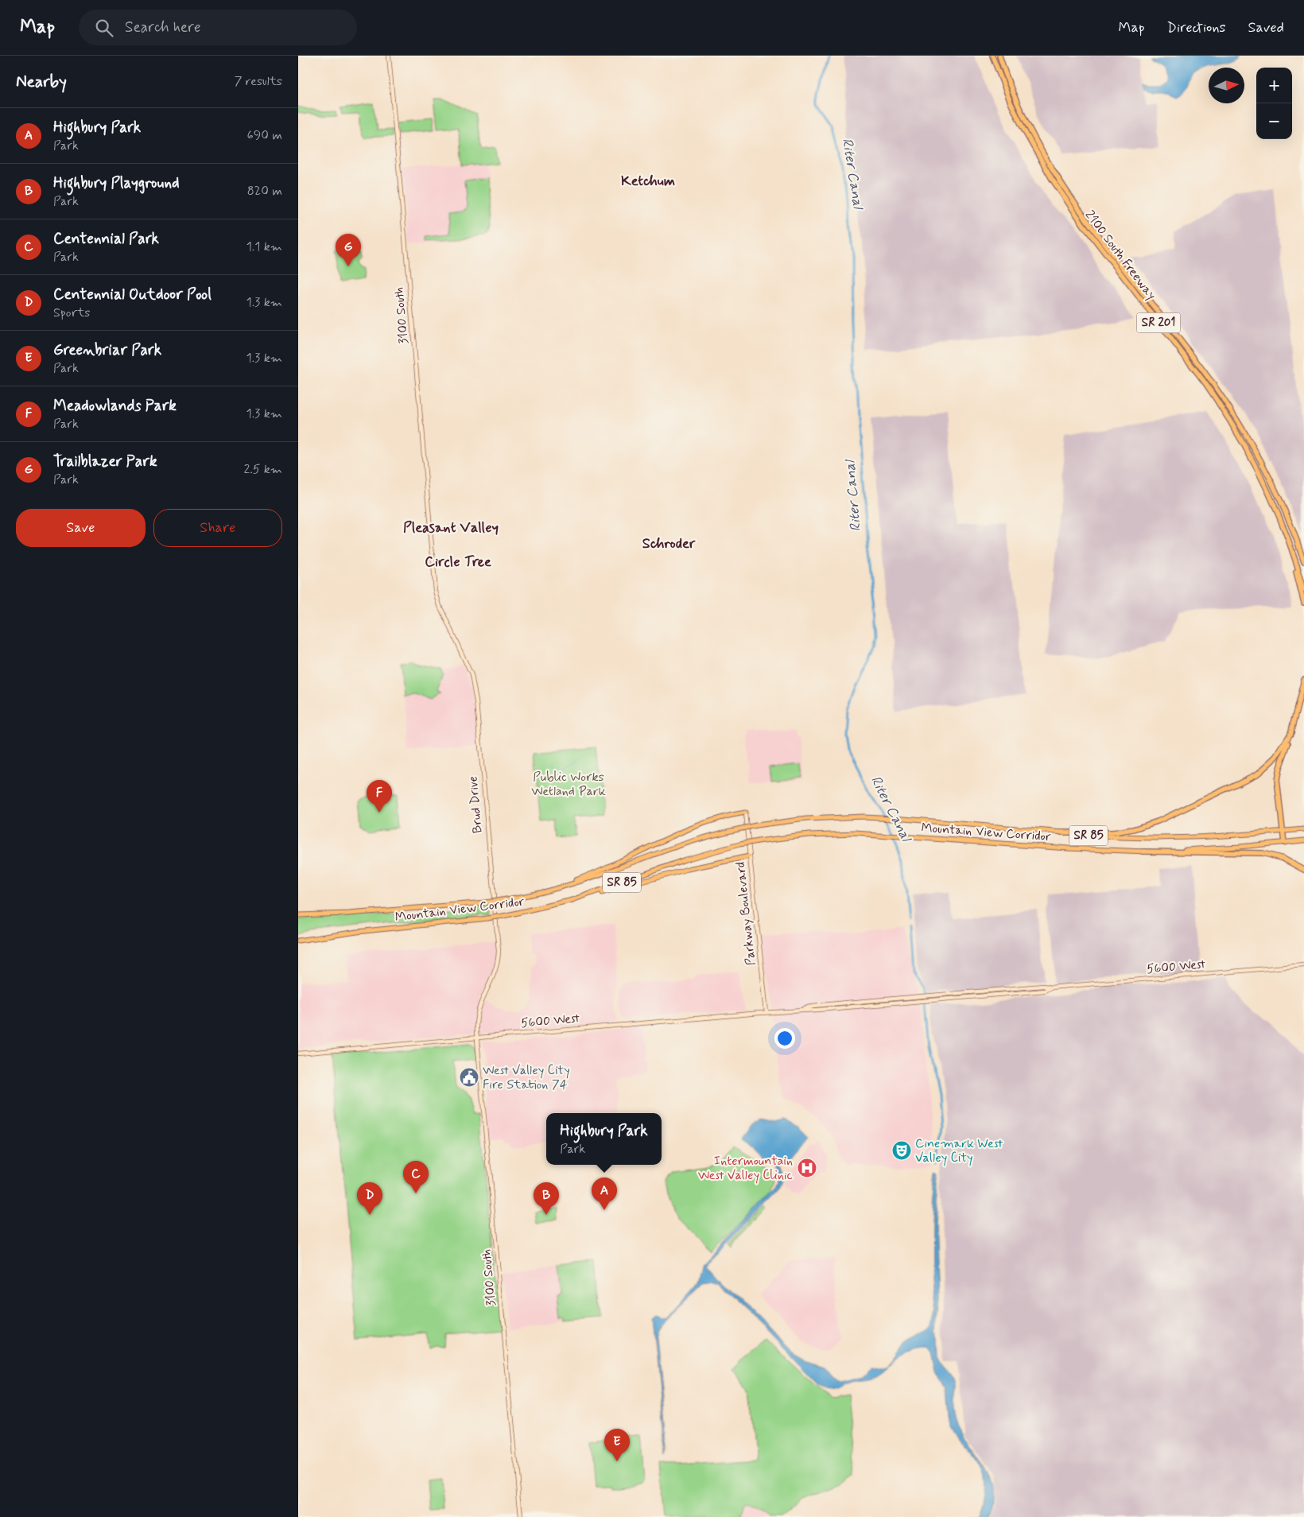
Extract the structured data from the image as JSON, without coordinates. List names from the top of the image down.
{
  "streets": {
    "highway": [
      "2100 South Freeway",
      "SR 201",
      "Mountain View Corridor",
      "SR 85"
    ],
    "main road": [
      "3100 South",
      "Brud Drive",
      "Parkway Boulevard",
      "5600 West"
    ]
  },
  "crossings": [
    ["3100 South", "Brud Drive"],
    ["3100 South", "5600 West"],
    ["Brud Drive", "5600 West"],
    ["Parkway Boulevard", "5600 West"]
  ],
  "districts": [
    "Ketchum",
    "Pleasant Valley",
    "Schroder",
    "Circle Tree"
  ],
  "water": ["Riter Canal"],
  "parks": ["Public Works Wetland Park"],
  "places": {
    "public building": ["West Valley City Fire Station 74"],
    "theatre": ["Cinemark West Valley City"],
    "hospital": ["Intermountain West Valley Clinic"]
  },
  "north": "right",
  "page": {
    "header": "Map",
    "search": "Search here",
    "nav": ["Map", "Directions", "Saved"],
    "heading": ["Nearby", "7 results"],
    "map_buttons": ["+", "−"],
    "list": [
      {
        "mark": "A",
        "name": "Highbury Park",
        "note": "Park",
        "value": "690 m"
      },
      {
        "mark": "B",
        "name": "Highbury Playground",
        "note": "Park",
        "value": "820 m"
      },
      {
        "mark": "C",
        "name": "Centennial Park",
        "note": "Park",
        "value": "1.1 km"
      },
      {
        "mark": "D",
        "name": "Centennial Outdoor Pool",
        "note": "Sports",
        "value": "1.3 km"
      },
      {
        "mark": "E",
        "name": "Greenbriar Park",
        "note": "Park",
        "value": "1.3 km"
      },
      {
        "mark": "F",
        "name": "Meadowlands Park",
        "note": "Park",
        "value": "1.3 km"
      },
      {
        "mark": "G",
        "name": "Trailblazer Park",
        "note": "Park",
        "value": "2.5 km"
      }
    ],
    "pins": [
      "G",
      "F",
      "C",
      "A",
      "B",
      "D",
      "E"
    ],
    "buttons": ["Save", "Share"],
    "popup": ["Highbury Park", "Park"]
  }
}
